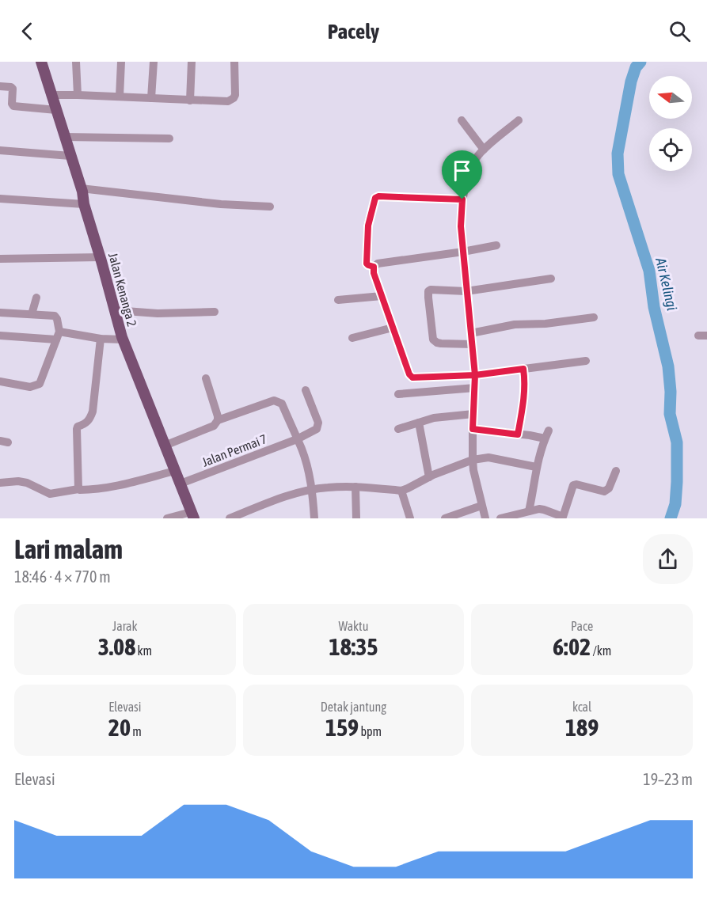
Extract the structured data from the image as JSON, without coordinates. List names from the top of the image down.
{
  "streets": {
    "main road": ["Jalan Kenanga 2"],
    "street": ["Jalan Permai 7"]
  },
  "crossings": [
    ["Jalan Kenanga 2", "Jalan Permai 7"]
  ],
  "water": ["Air Kelingi"],
  "north": "left",
  "page": {
    "header": "Pacely",
    "heading": ["Lari malam", "18:46 · 4 × 770 m"],
    "stats": [
      ["Jarak", "3.08 km"],
      ["Waktu", "18:35"],
      ["Pace", "6:02 /km"],
      ["Elevasi", "20 m"],
      ["Detak jantung", "159 bpm"],
      ["kcal", "189"]
    ],
    "chart": ["Elevasi", "19–23 m"]
  }
}
